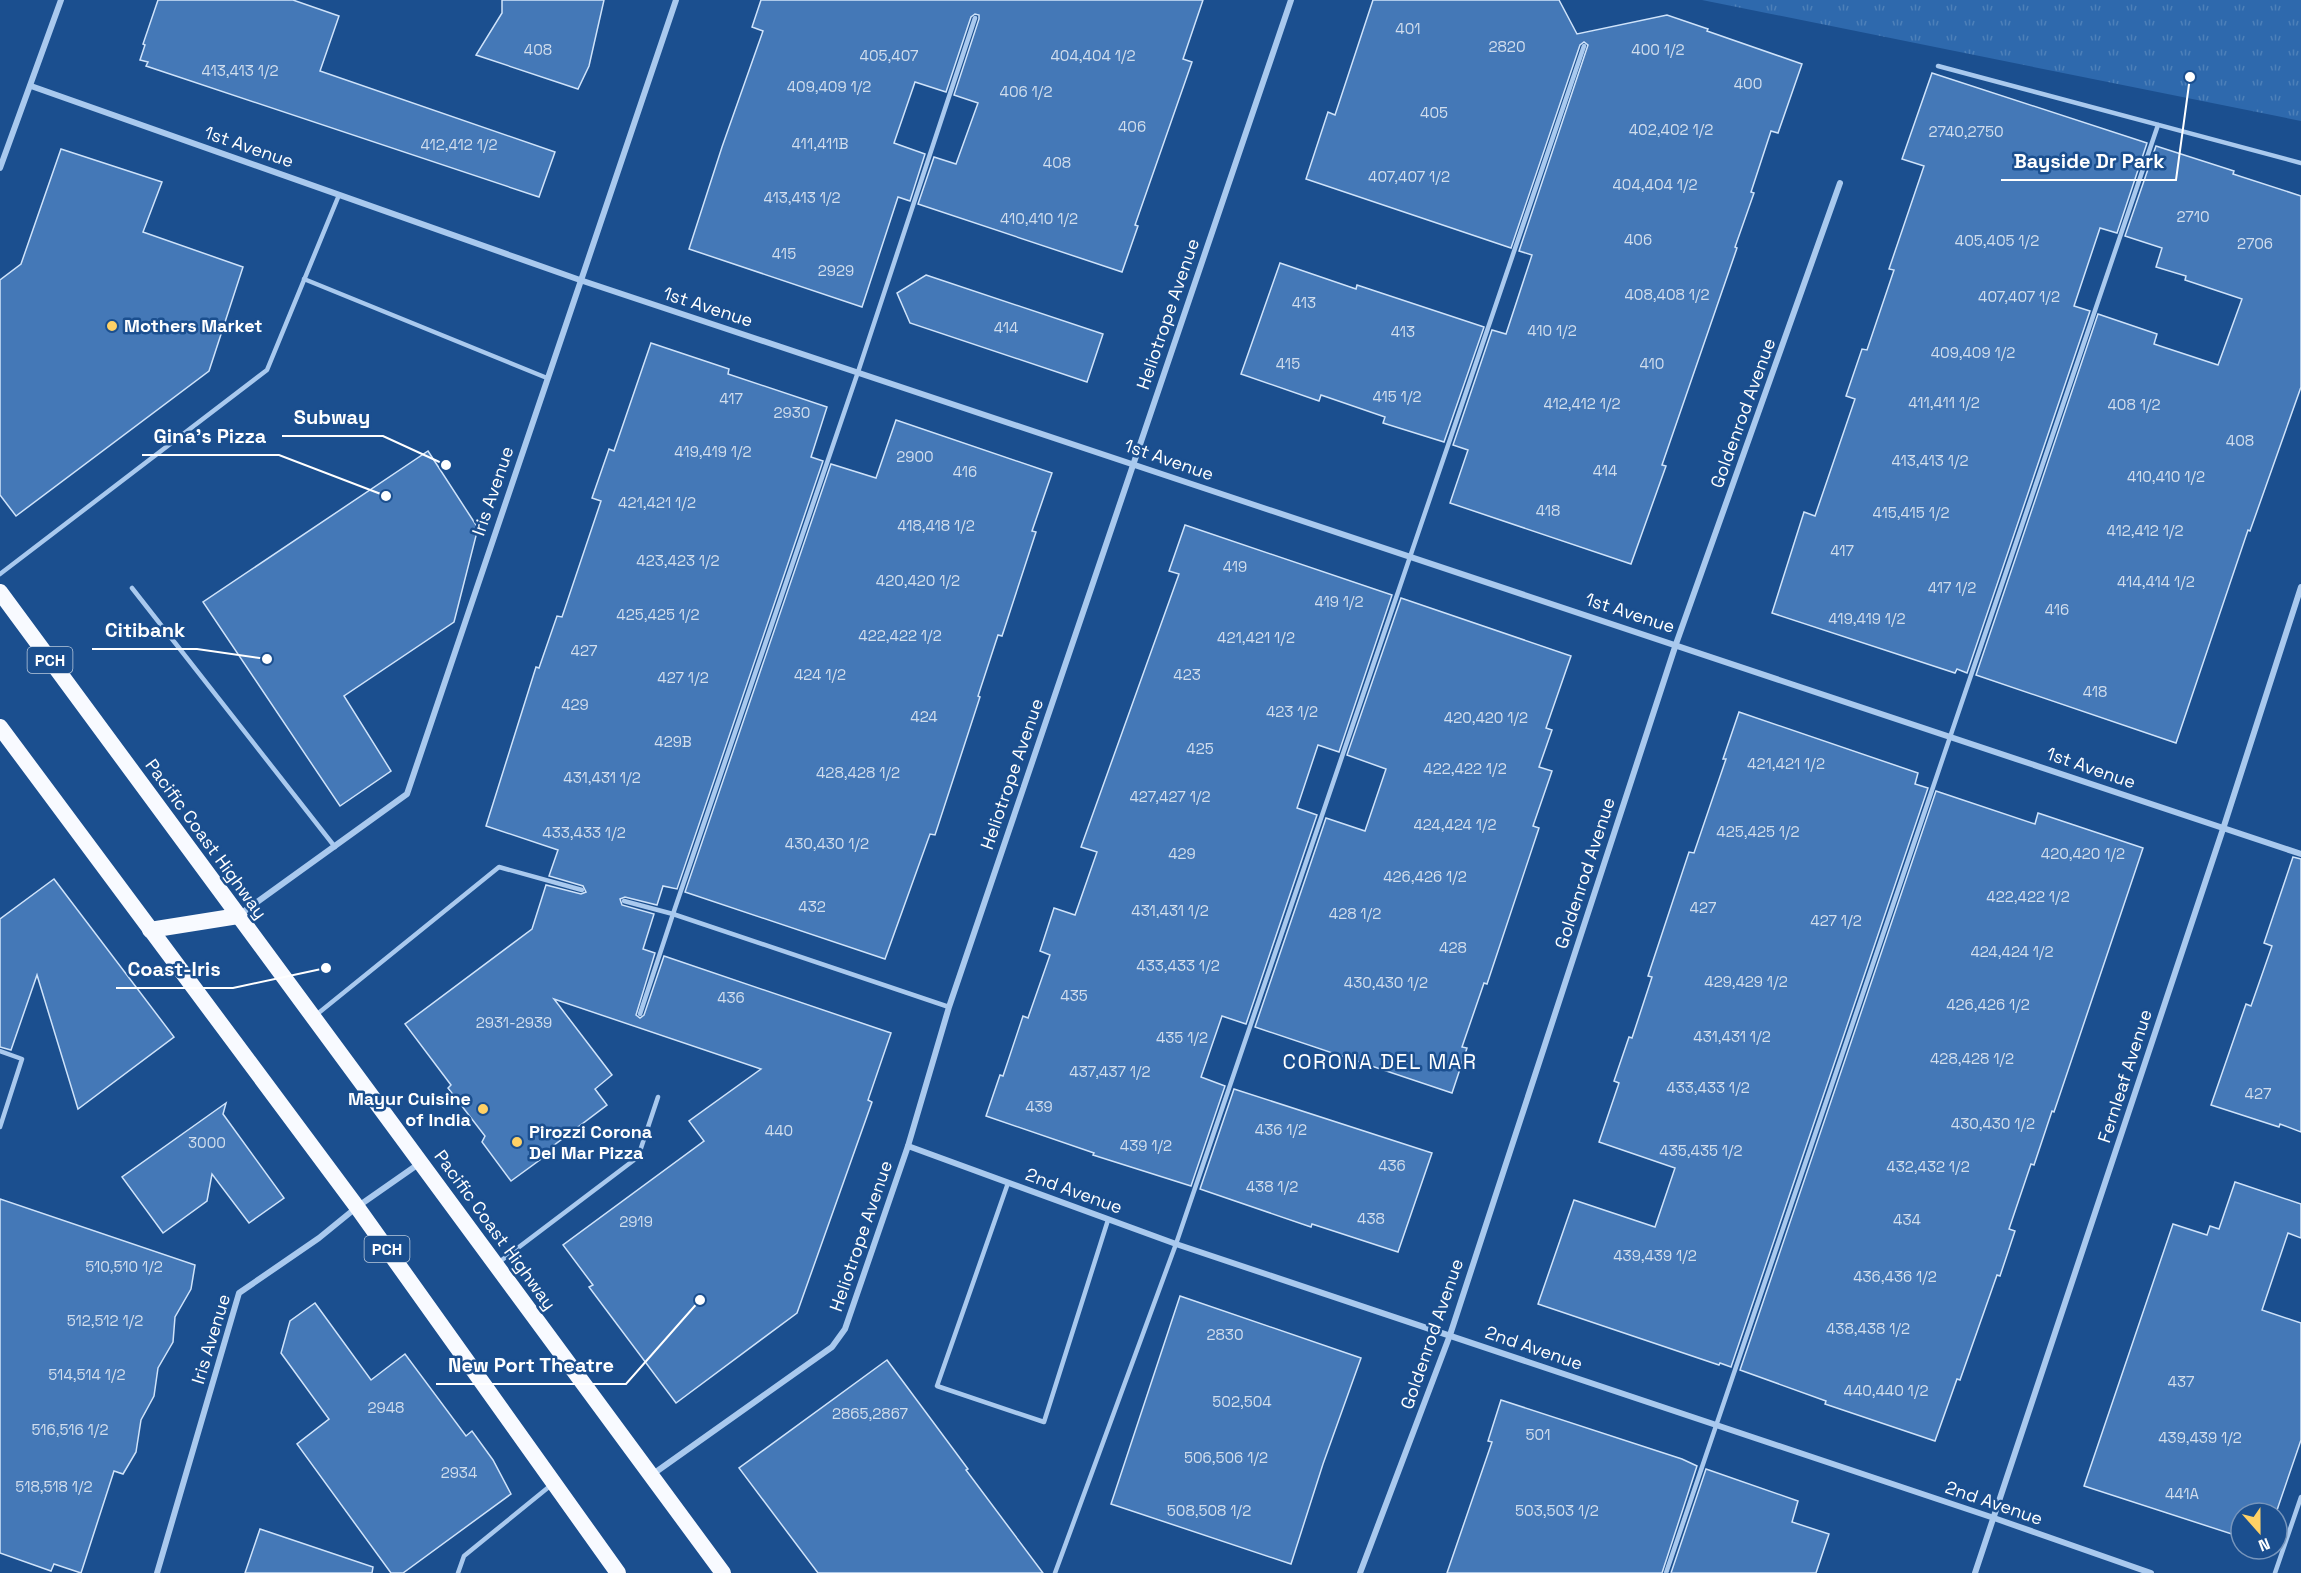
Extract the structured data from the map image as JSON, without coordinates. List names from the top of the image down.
{
  "streets": {
    "highway": ["PCH", "Pacific Coast Highway"],
    "street": [
      "1st Avenue",
      "Heliotrope Avenue",
      "Goldenrod Avenue",
      "Iris Avenue",
      "Fernleaf Avenue",
      "2nd Avenue"
    ]
  },
  "crossings": [
    ["1st Avenue", "Heliotrope Avenue"],
    ["1st Avenue", "Goldenrod Avenue"],
    ["1st Avenue", "Iris Avenue"],
    ["1st Avenue", "Fernleaf Avenue"],
    ["Heliotrope Avenue", "Pacific Coast Highway"],
    ["Heliotrope Avenue", "2nd Avenue"],
    ["Goldenrod Avenue", "2nd Avenue"],
    ["Iris Avenue", "PCH"],
    ["Iris Avenue", "Pacific Coast Highway"],
    ["Fernleaf Avenue", "2nd Avenue"]
  ],
  "districts": ["CORONA DEL MAR"],
  "places": [
    "Bayside Dr Park",
    "Mothers Market",
    "Subway",
    "Gina's Pizza",
    "Citibank",
    "Coast-Iris",
    "Mayur Cuisine of India",
    "Pirozzi Corona Del Mar Pizza",
    "New Port Theatre"
  ],
  "house_numbers": [
    "401",
    "2820",
    "408",
    "400 1/2",
    "405,407",
    "404,404 1/2",
    "413,413 1/2",
    "400",
    "409,409 1/2",
    "406 1/2",
    "405",
    "406",
    "402,402 1/2",
    "2740,2750",
    "411,411B",
    "412,412 1/2",
    "408",
    "407,407 1/2",
    "404,404 1/2",
    "413,413 1/2",
    "2710",
    "410,410 1/2",
    "406",
    "405,405 1/2",
    "2706",
    "415",
    "2929",
    "408,408 1/2",
    "407,407 1/2",
    "413",
    "414",
    "410 1/2",
    "413",
    "409,409 1/2",
    "415",
    "410",
    "415 1/2",
    "417",
    "411,411 1/2",
    "412,412 1/2",
    "408 1/2",
    "2930",
    "408",
    "419,419 1/2",
    "2900",
    "413,413 1/2",
    "414",
    "416",
    "410,410 1/2",
    "421,421 1/2",
    "418",
    "415,415 1/2",
    "418,418 1/2",
    "412,412 1/2",
    "417",
    "423,423 1/2",
    "419",
    "420,420 1/2",
    "414,414 1/2",
    "417 1/2",
    "419 1/2",
    "416",
    "425,425 1/2",
    "419,419 1/2",
    "422,422 1/2",
    "421,421 1/2",
    "427",
    "424 1/2",
    "423",
    "427 1/2",
    "418",
    "429",
    "423 1/2",
    "424",
    "420,420 1/2",
    "429B",
    "425",
    "421,421 1/2",
    "422,422 1/2",
    "428,428 1/2",
    "431,431 1/2",
    "427,427 1/2",
    "424,424 1/2",
    "425,425 1/2",
    "433,433 1/2",
    "430,430 1/2",
    "429",
    "420,420 1/2",
    "426,426 1/2",
    "422,422 1/2",
    "432",
    "427",
    "431,431 1/2",
    "428 1/2",
    "427 1/2",
    "428",
    "424,424 1/2",
    "433,433 1/2",
    "429,429 1/2",
    "430,430 1/2",
    "435",
    "436",
    "426,426 1/2",
    "2931-2939",
    "431,431 1/2",
    "435 1/2",
    "428,428 1/2",
    "437,437 1/2",
    "433,433 1/2",
    "427",
    "439",
    "430,430 1/2",
    "436 1/2",
    "440",
    "3000",
    "439 1/2",
    "435,435 1/2",
    "436",
    "432,432 1/2",
    "438 1/2",
    "438",
    "434",
    "2919",
    "439,439 1/2",
    "510,510 1/2",
    "436,436 1/2",
    "512,512 1/2",
    "438,438 1/2",
    "2830",
    "514,514 1/2",
    "437",
    "440,440 1/2",
    "502,504",
    "2948",
    "2865,2867",
    "516,516 1/2",
    "501",
    "439,439 1/2",
    "506,506 1/2",
    "2934",
    "518,518 1/2",
    "441A",
    "508,508 1/2",
    "503,503 1/2"
  ],
  "north": "bottom"
}
